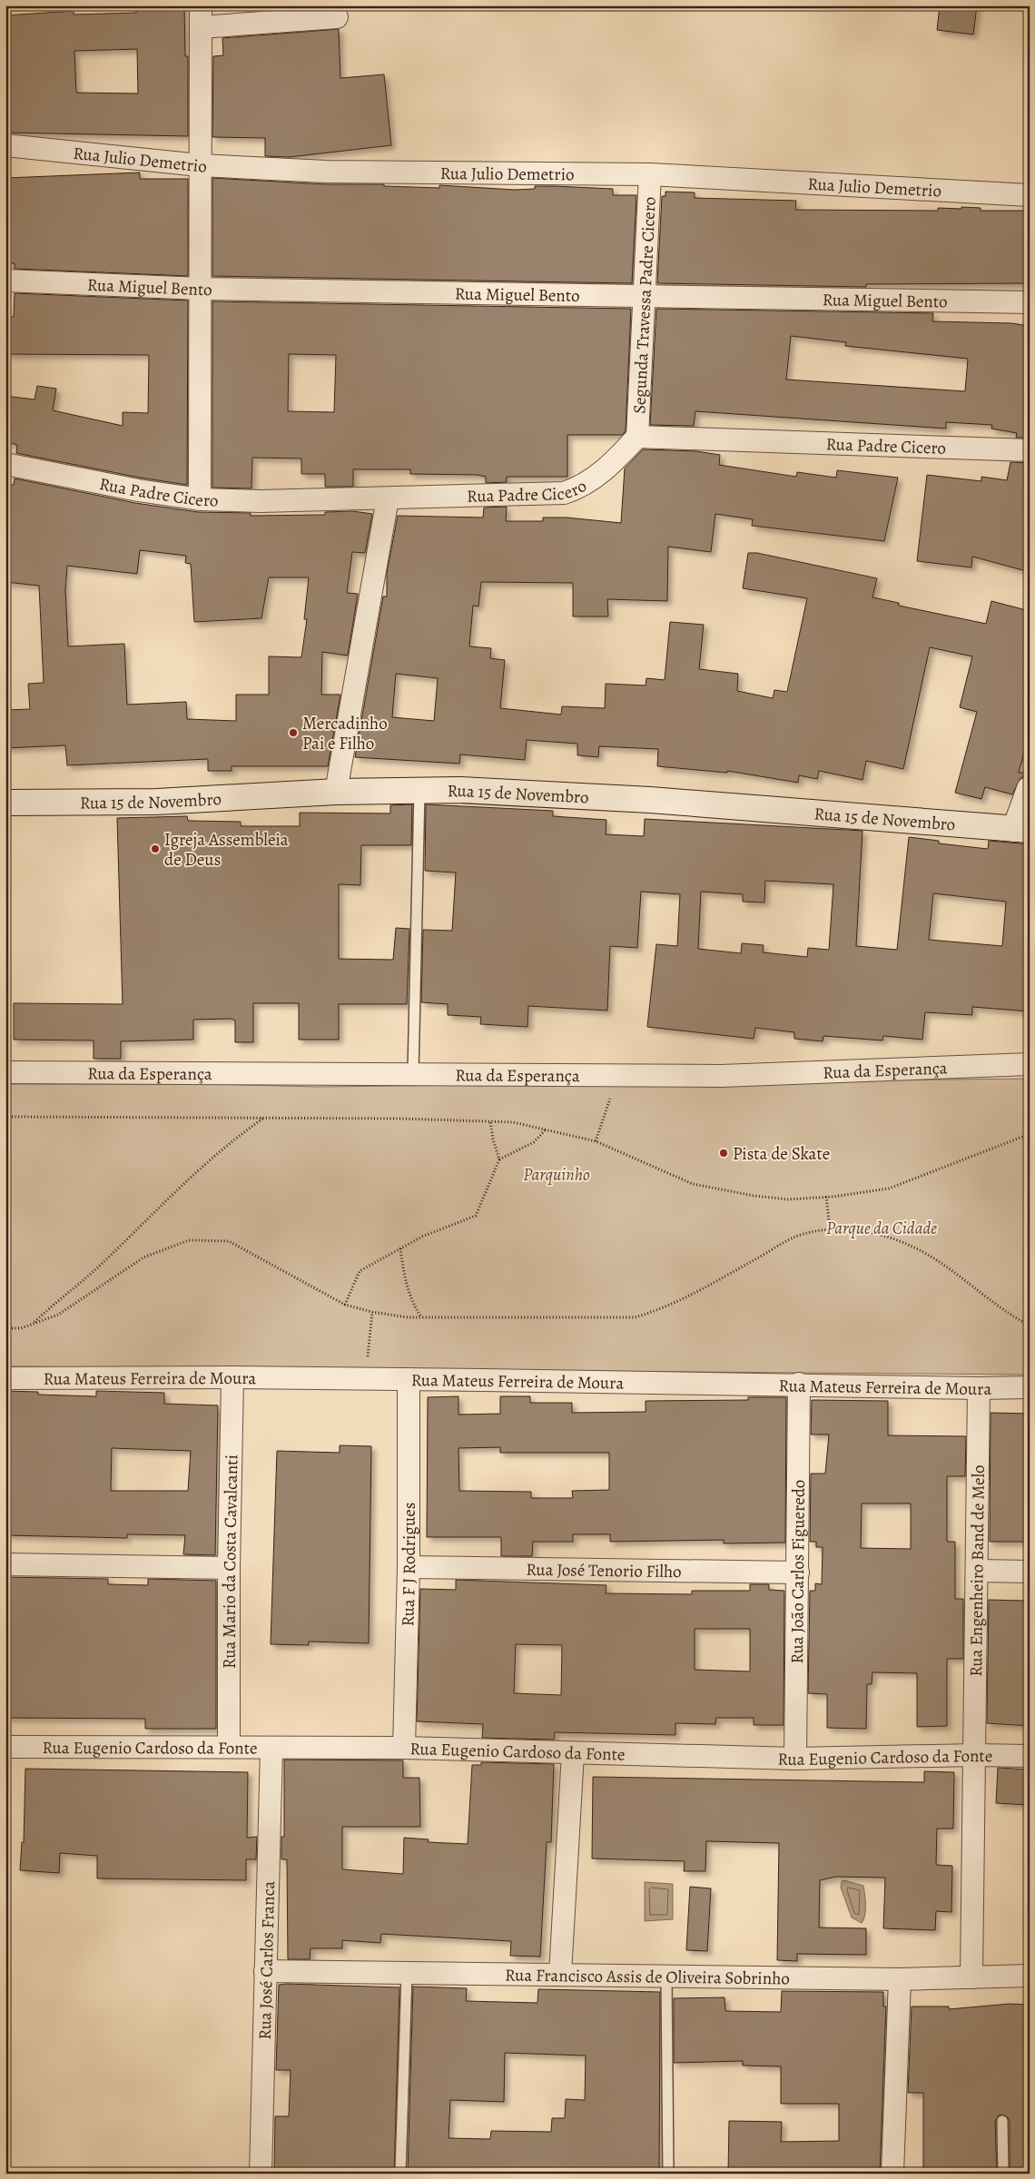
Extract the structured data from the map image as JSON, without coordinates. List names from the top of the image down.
{
  "streets": {
    "main road": ["Rua 15 de Novembro"],
    "street": [
      "Rua Julio Demetrio",
      "Rua Miguel Bento",
      "Segunda Travessa Padre Cicero",
      "Rua Padre Cicero",
      "Rua da Esperança",
      "Rua Mateus Ferreira de Moura",
      "Rua Mario da Costa Cavalcanti",
      "Rua F J Rodrigues",
      "Rua José Tenorio Filho",
      "Rua João Carlos Figueredo",
      "Rua Engenheiro Band de Melo",
      "Rua Eugenio Cardoso da Fonte",
      "Rua José Carlos Franca",
      "Rua Francisco Assis de Oliveira Sobrinho"
    ]
  },
  "crossings": [
    ["Rua Julio Demetrio", "Segunda Travessa Padre Cicero"],
    ["Rua Miguel Bento", "Segunda Travessa Padre Cicero"],
    ["Segunda Travessa Padre Cicero", "Rua Padre Cicero"],
    ["Rua Mateus Ferreira de Moura", "Rua Mario da Costa Cavalcanti"],
    ["Rua Mateus Ferreira de Moura", "Rua F J Rodrigues"],
    ["Rua Mateus Ferreira de Moura", "Rua João Carlos Figueredo"],
    ["Rua Mateus Ferreira de Moura", "Rua Engenheiro Band de Melo"],
    ["Rua Mario da Costa Cavalcanti", "Rua Eugenio Cardoso da Fonte"],
    ["Rua F J Rodrigues", "Rua José Tenorio Filho"],
    ["Rua F J Rodrigues", "Rua Eugenio Cardoso da Fonte"],
    ["Rua José Tenorio Filho", "Rua João Carlos Figueredo"],
    ["Rua João Carlos Figueredo", "Rua Eugenio Cardoso da Fonte"],
    ["Rua Engenheiro Band de Melo", "Rua Eugenio Cardoso da Fonte"],
    ["Rua Engenheiro Band de Melo", "Rua Francisco Assis de Oliveira Sobrinho"],
    ["Rua Eugenio Cardoso da Fonte", "Rua José Carlos Franca"],
    ["Rua José Carlos Franca", "Rua Francisco Assis de Oliveira Sobrinho"]
  ],
  "parks": ["Parquinho", "Parque da Cidade"],
  "places": ["Mercadinho Pai e Filho", "Igreja Assembleia de Deus", "Pista de Skate"]
}
